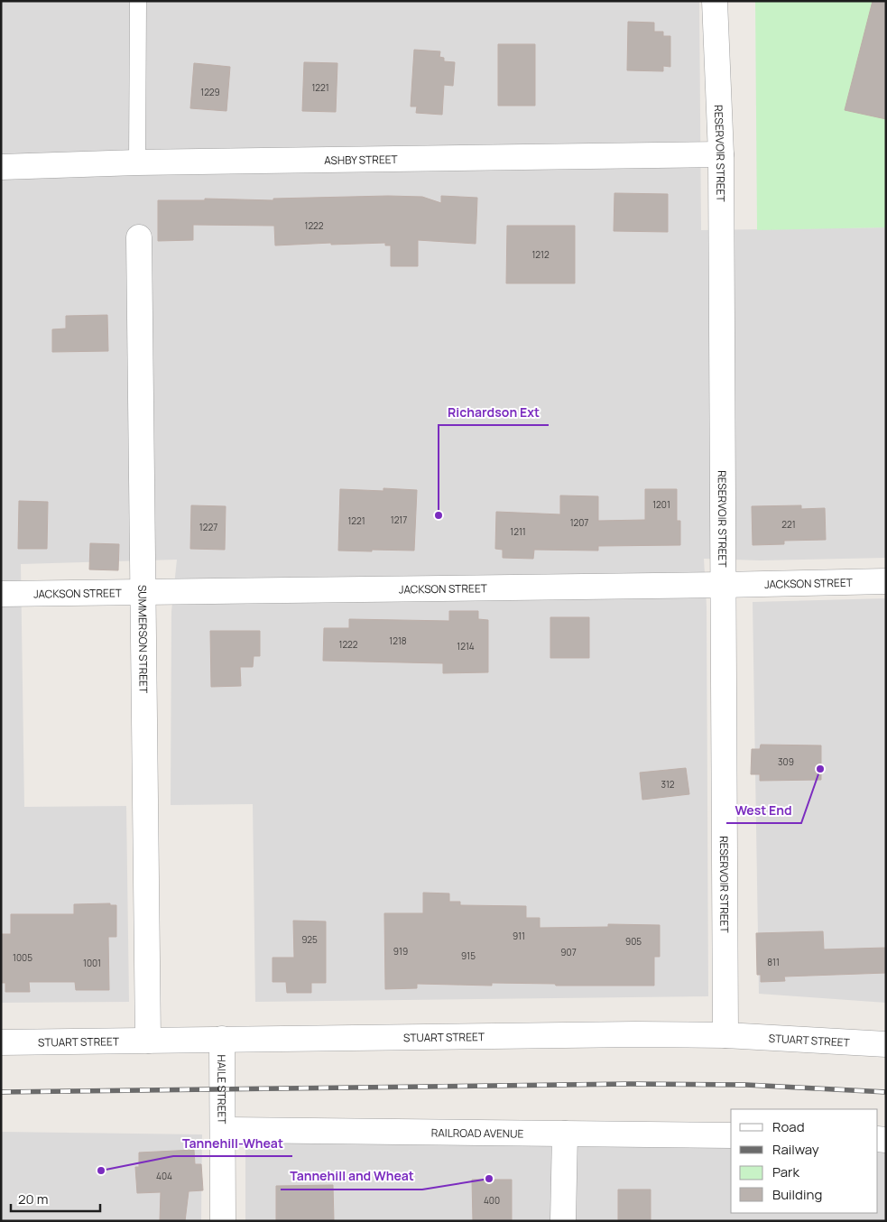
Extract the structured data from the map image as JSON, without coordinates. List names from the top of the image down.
{
  "streets": {
    "street": [
      "RESERVOIR STREET",
      "ASHBY STREET",
      "JACKSON STREET",
      "SUMMERSON STREET",
      "STUART STREET",
      "HAILE STREET",
      "RAILROAD AVENUE"
    ]
  },
  "crossings": [
    ["RESERVOIR STREET", "ASHBY STREET"],
    ["RESERVOIR STREET", "JACKSON STREET"],
    ["RESERVOIR STREET", "STUART STREET"],
    ["JACKSON STREET", "SUMMERSON STREET"],
    ["SUMMERSON STREET", "STUART STREET"],
    ["STUART STREET", "HAILE STREET"],
    ["HAILE STREET", "RAILROAD AVENUE"]
  ],
  "places": [
    "Richardson Ext",
    "West End",
    "Tannehill-Wheat",
    "Tannehill and Wheat"
  ],
  "house_numbers": [
    "1221",
    "1229",
    "1222",
    "1212",
    "1201",
    "1217",
    "1221",
    "1207",
    "221",
    "1227",
    "1211",
    "1218",
    "1222",
    "1214",
    "309",
    "312",
    "911",
    "925",
    "905",
    "919",
    "907",
    "915",
    "1005",
    "811",
    "1001",
    "404",
    "400"
  ],
  "legend": [
    "Road",
    "Railway",
    "Park",
    "Building"
  ],
  "scale_bar": "20 m"
}
